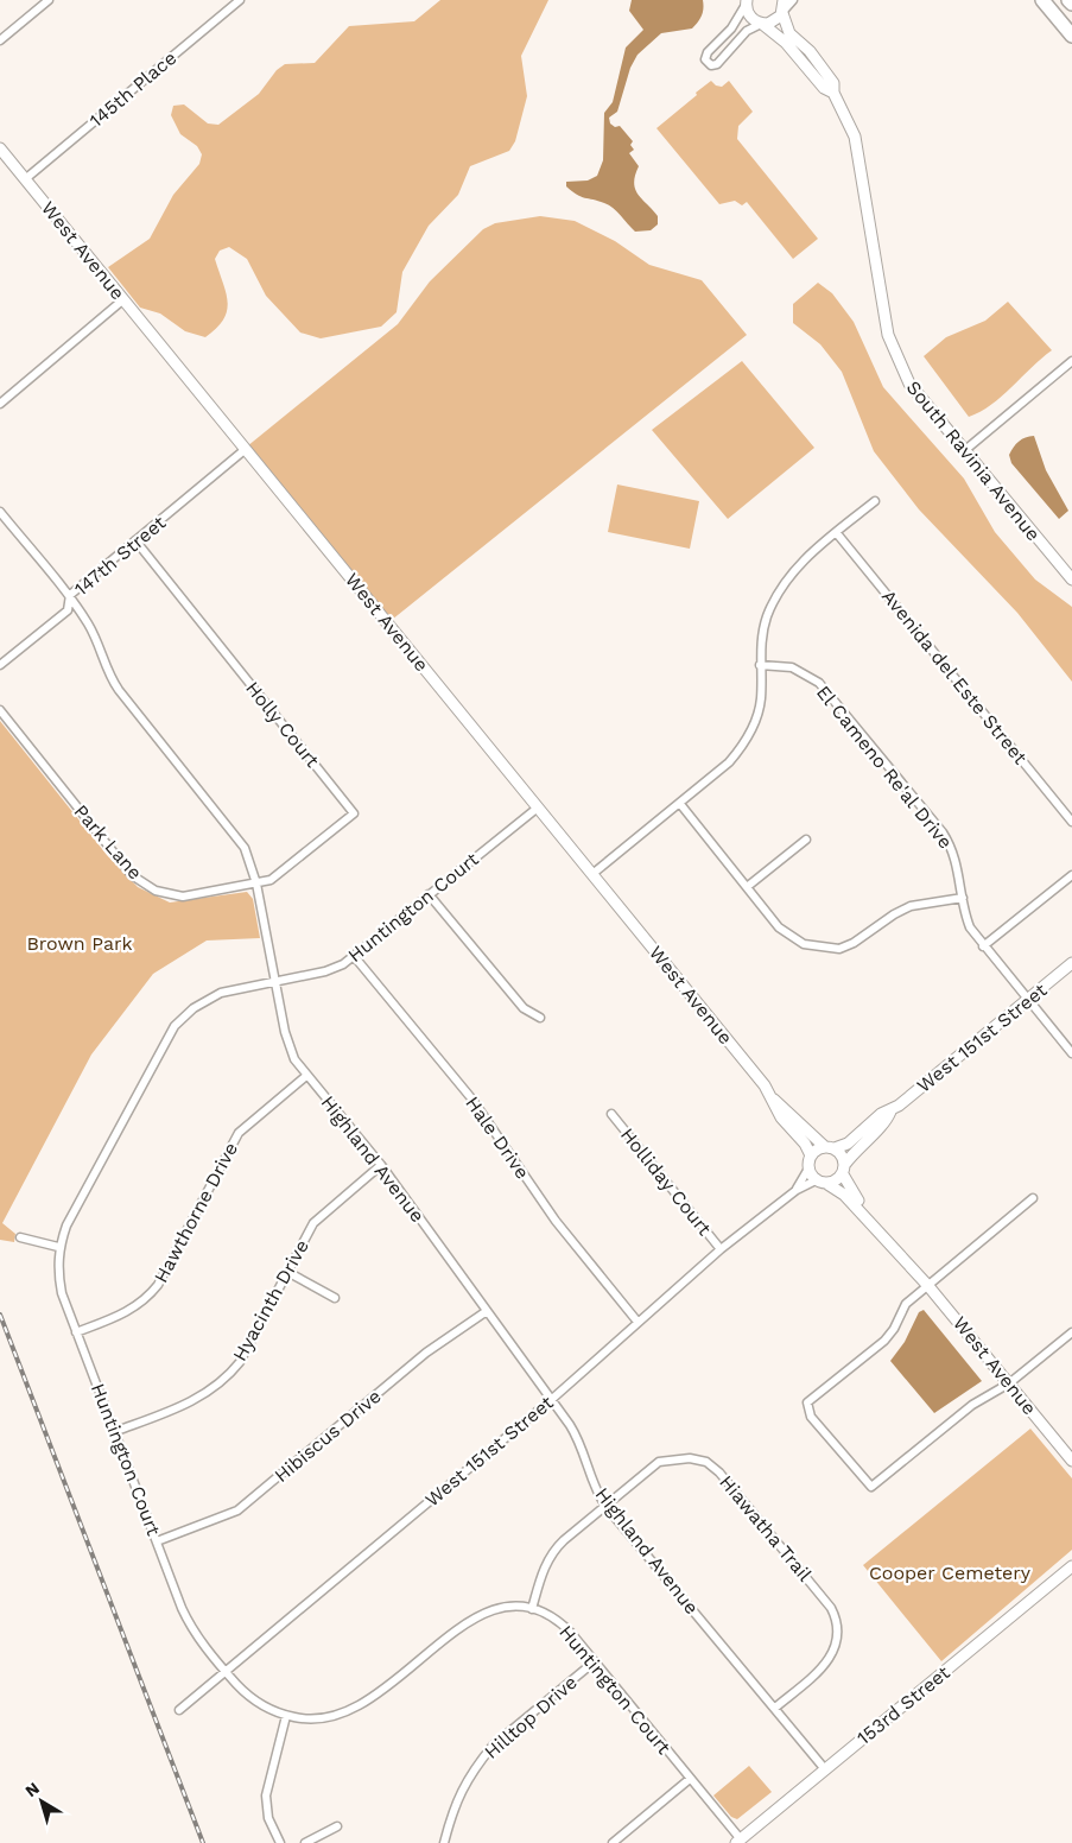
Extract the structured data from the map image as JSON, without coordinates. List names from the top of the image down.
{
  "streets": {
    "street": [
      "145th Place",
      "West Avenue",
      "South Ravinia Avenue",
      "147th Street",
      "Avenida del Este Street",
      "Holly Court",
      "El Cameno Re'al Drive",
      "Park Lane",
      "Huntington Court",
      "West 151st Street",
      "Hale Drive",
      "Highland Avenue",
      "Holliday Court",
      "Hawthorne Drive",
      "Hyacinth Drive",
      "Hibiscus Drive",
      "Hiawatha Trail",
      "153rd Street",
      "Hilltop Drive"
    ]
  },
  "crossings": [
    ["145th Place", "West Avenue"],
    ["West Avenue", "147th Street"],
    ["West Avenue", "Huntington Court"],
    ["West Avenue", "West 151st Street"],
    ["147th Street", "Holly Court"],
    ["147th Street", "Highland Avenue"],
    ["Holly Court", "Park Lane"],
    ["Holly Court", "Highland Avenue"],
    ["El Cameno Re'al Drive", "West 151st Street"],
    ["Park Lane", "Highland Avenue"],
    ["Huntington Court", "West 151st Street"],
    ["Huntington Court", "Hale Drive"],
    ["Huntington Court", "Highland Avenue"],
    ["Huntington Court", "Hawthorne Drive"],
    ["Huntington Court", "Hyacinth Drive"],
    ["Huntington Court", "Hibiscus Drive"],
    ["Huntington Court", "Hiawatha Trail"],
    ["Huntington Court", "153rd Street"],
    ["Huntington Court", "Hilltop Drive"],
    ["West 151st Street", "Hale Drive"],
    ["West 151st Street", "Highland Avenue"],
    ["West 151st Street", "Holliday Court"],
    ["Highland Avenue", "Hawthorne Drive"],
    ["Highland Avenue", "Hyacinth Drive"],
    ["Highland Avenue", "Hibiscus Drive"],
    ["Highland Avenue", "Hiawatha Trail"],
    ["Highland Avenue", "153rd Street"]
  ],
  "parks": ["Brown Park", "Cooper Cemetery"],
  "north": "top left"
}
